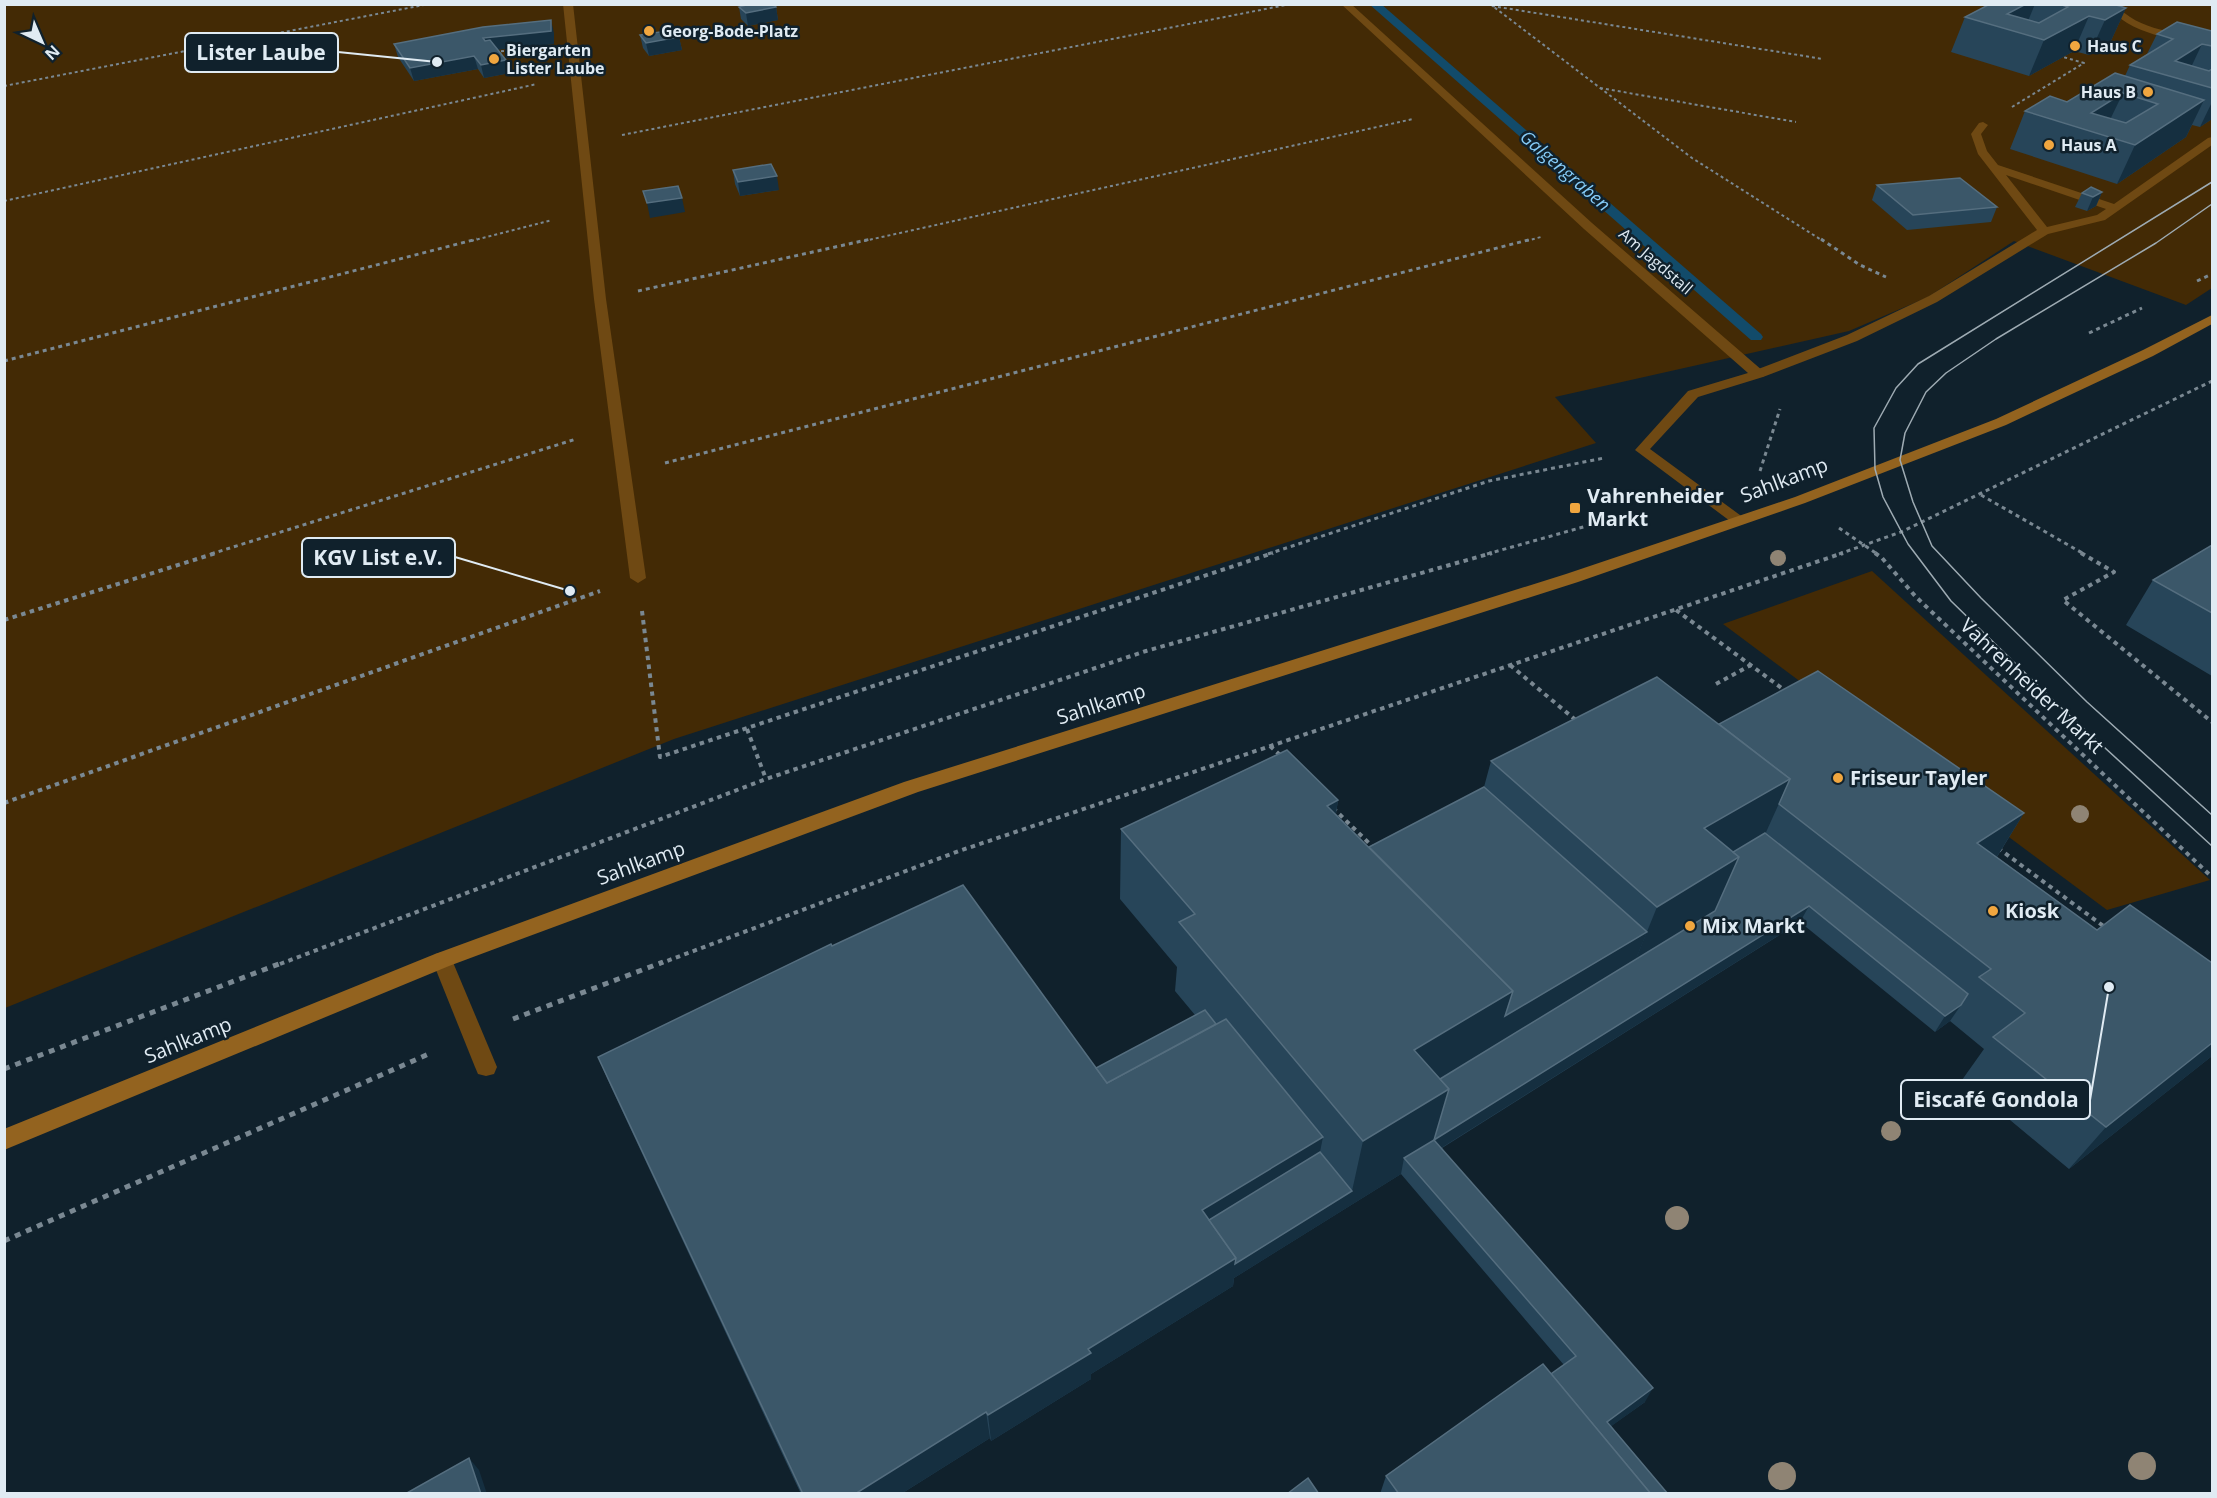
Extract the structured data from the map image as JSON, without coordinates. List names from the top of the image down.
{
  "streets": {
    "street": ["Am Jagdstall", "Sahlkamp"],
    "path": ["Vahrenheider Markt"]
  },
  "crossings": [
    ["Sahlkamp", "Vahrenheider Markt"]
  ],
  "water": ["Galgengraben"],
  "places": {
    "other": [
      "Georg-Bode-Platz",
      "Haus C",
      "Biergarten Lister Laube",
      "Lister Laube",
      "Haus B",
      "Haus A",
      "KGV List e.V.",
      "Friseur Tayler",
      "Kiosk",
      "Mix Markt",
      "Eiscafé Gondola"
    ],
    "transit": ["Vahrenheider Markt"]
  },
  "north": "bottom right"
}
